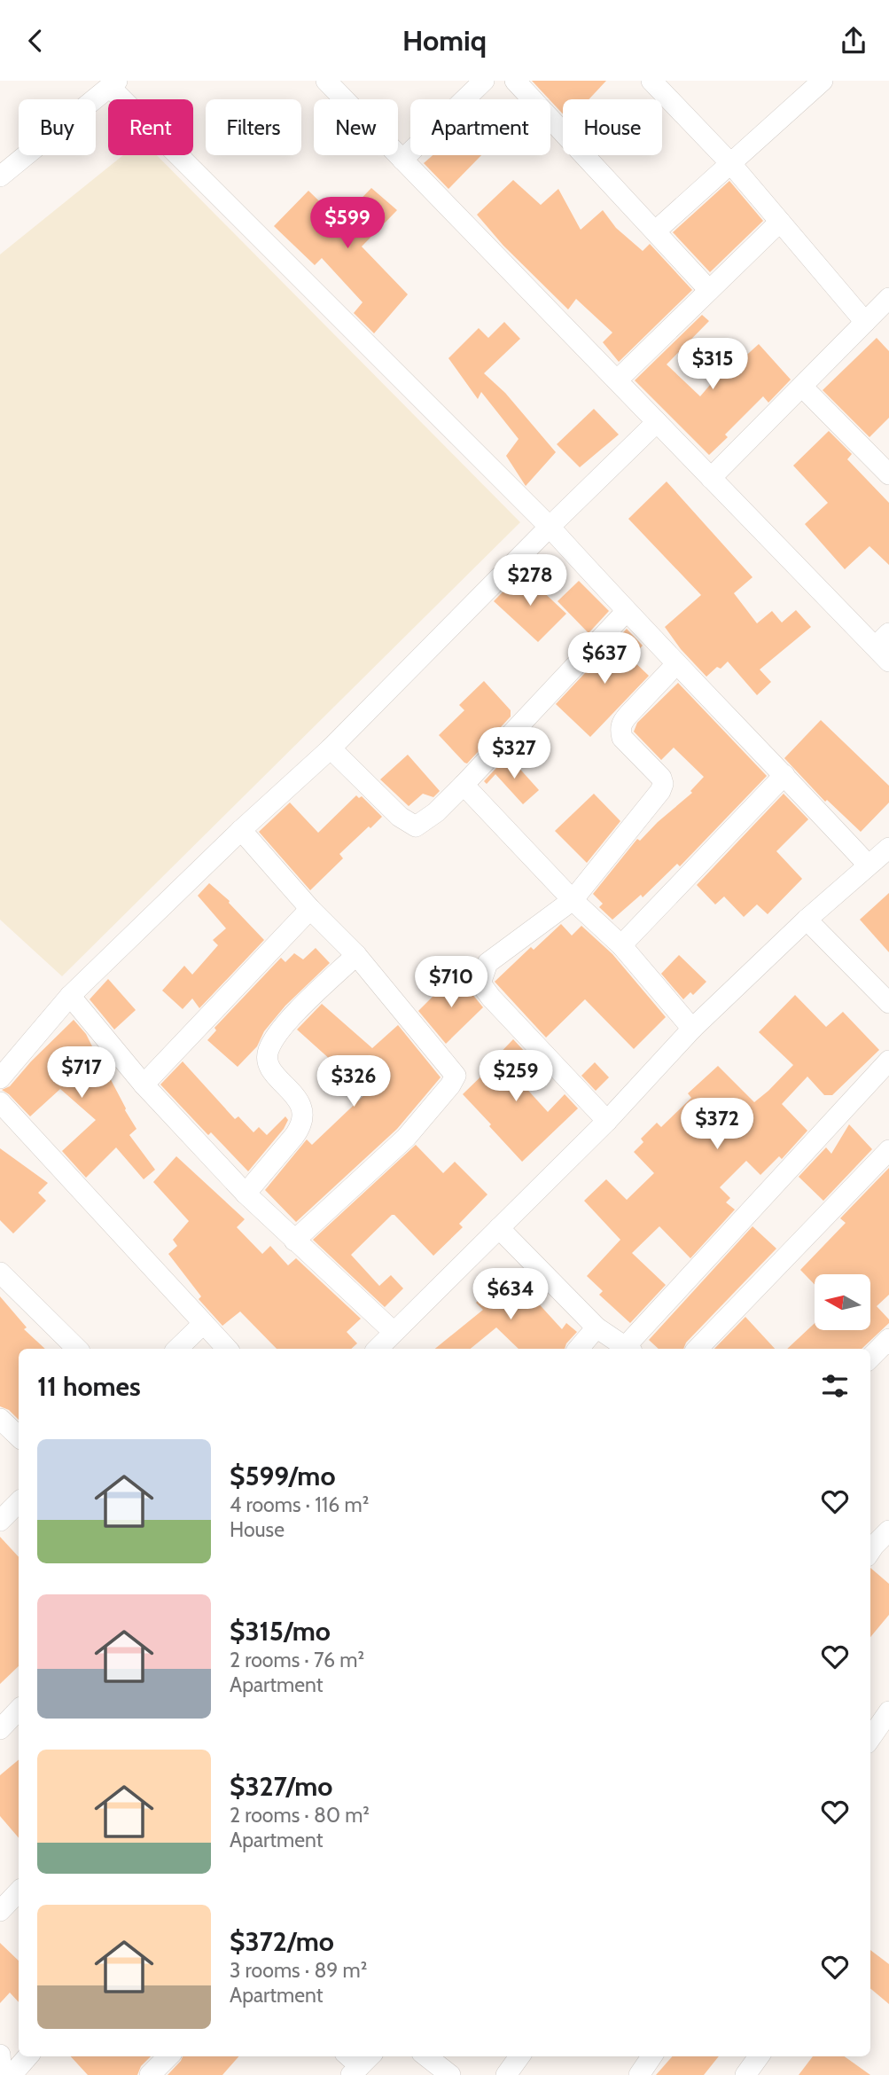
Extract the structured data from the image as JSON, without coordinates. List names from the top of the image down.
{
  "north": "left",
  "page": {
    "header": "Homiq",
    "chip": [
      "Buy",
      "Rent",
      "Filters",
      "New",
      "Apartment",
      "House"
    ],
    "price": [
      "$599",
      "$315",
      "$278",
      "$637",
      "$327",
      "$710",
      "$717",
      "$259",
      "$326",
      "$372",
      "$634"
    ],
    "heading": "11 homes",
    "list": [
      {
        "name": "$599/mo",
        "note": "4 rooms · 116 m² · House"
      },
      {
        "name": "$315/mo",
        "note": "2 rooms · 76 m² · Apartment"
      },
      {
        "name": "$327/mo",
        "note": "2 rooms · 80 m² · Apartment"
      },
      {
        "name": "$372/mo",
        "note": "3 rooms · 89 m² · Apartment"
      }
    ]
  }
}
